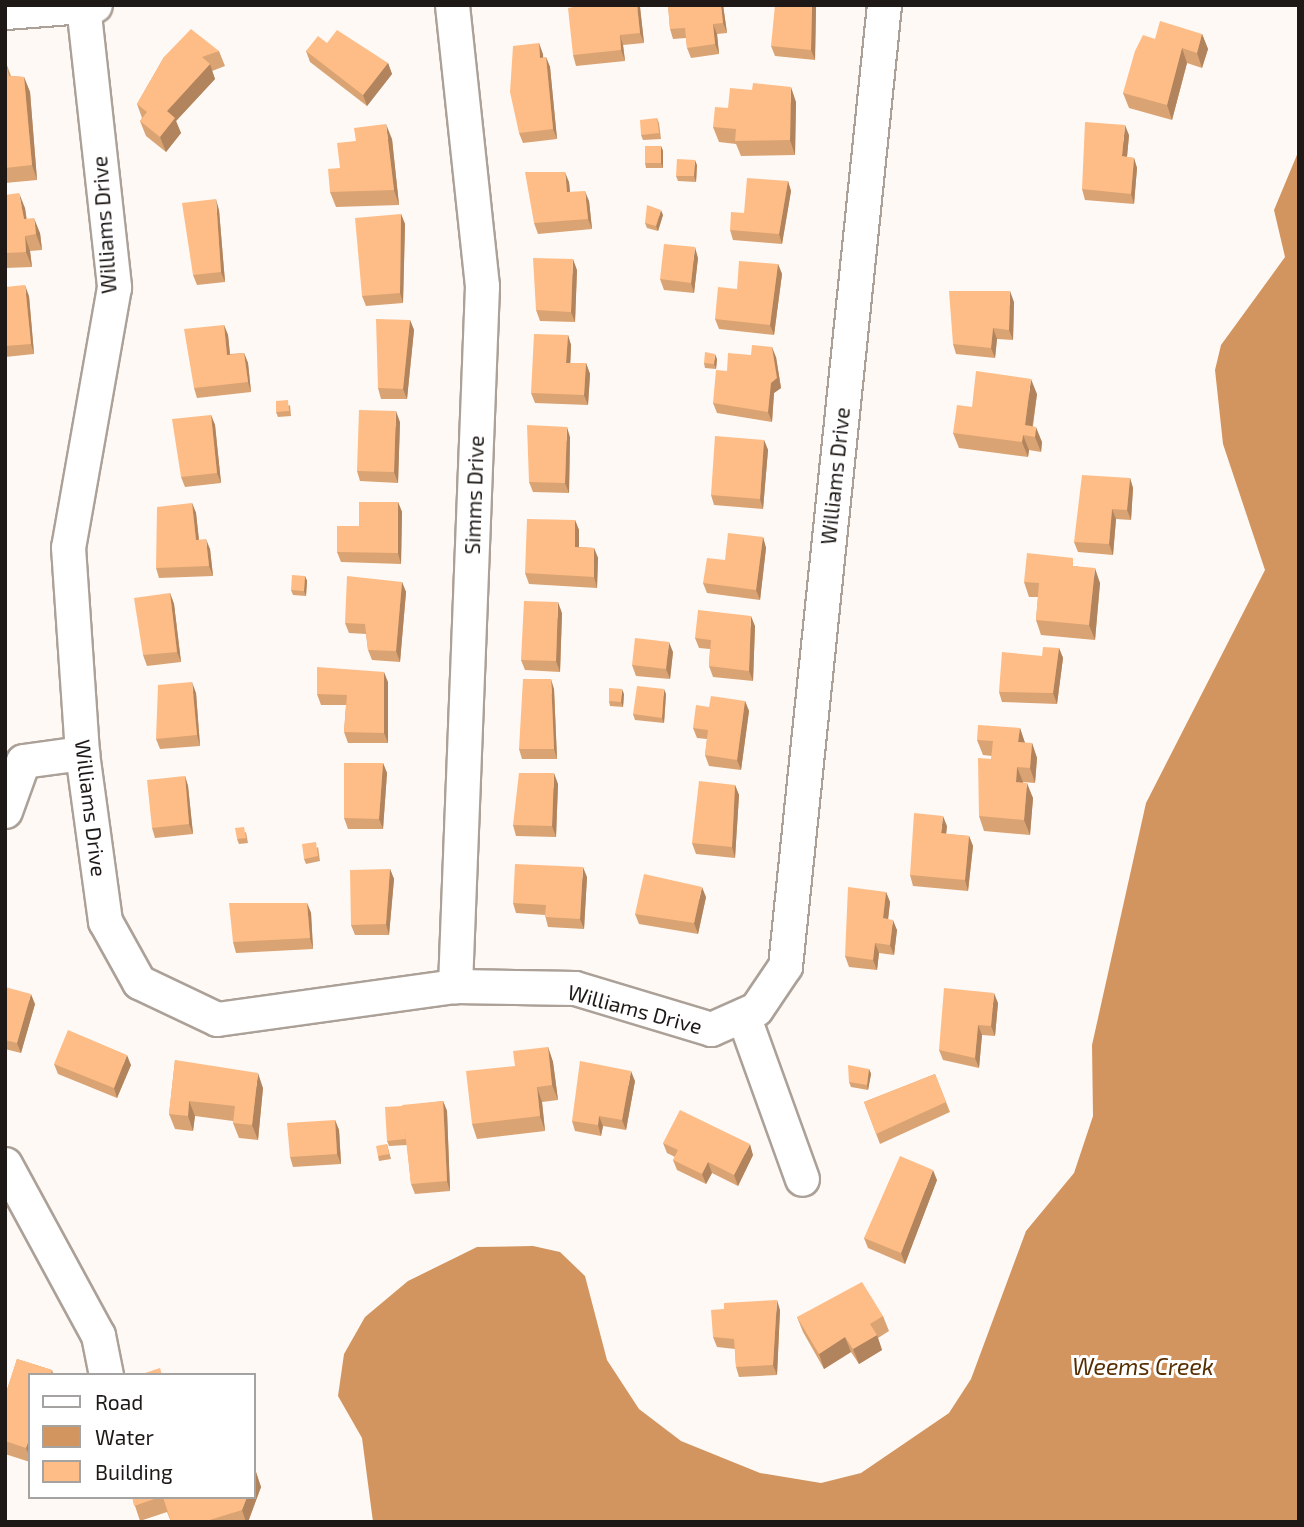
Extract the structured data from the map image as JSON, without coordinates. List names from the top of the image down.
{
  "streets": {
    "street": ["Williams Drive", "Simms Drive"]
  },
  "crossings": [
    ["Williams Drive", "Simms Drive"]
  ],
  "water": ["Weems Creek"],
  "legend": ["Road", "Water", "Building"]
}
